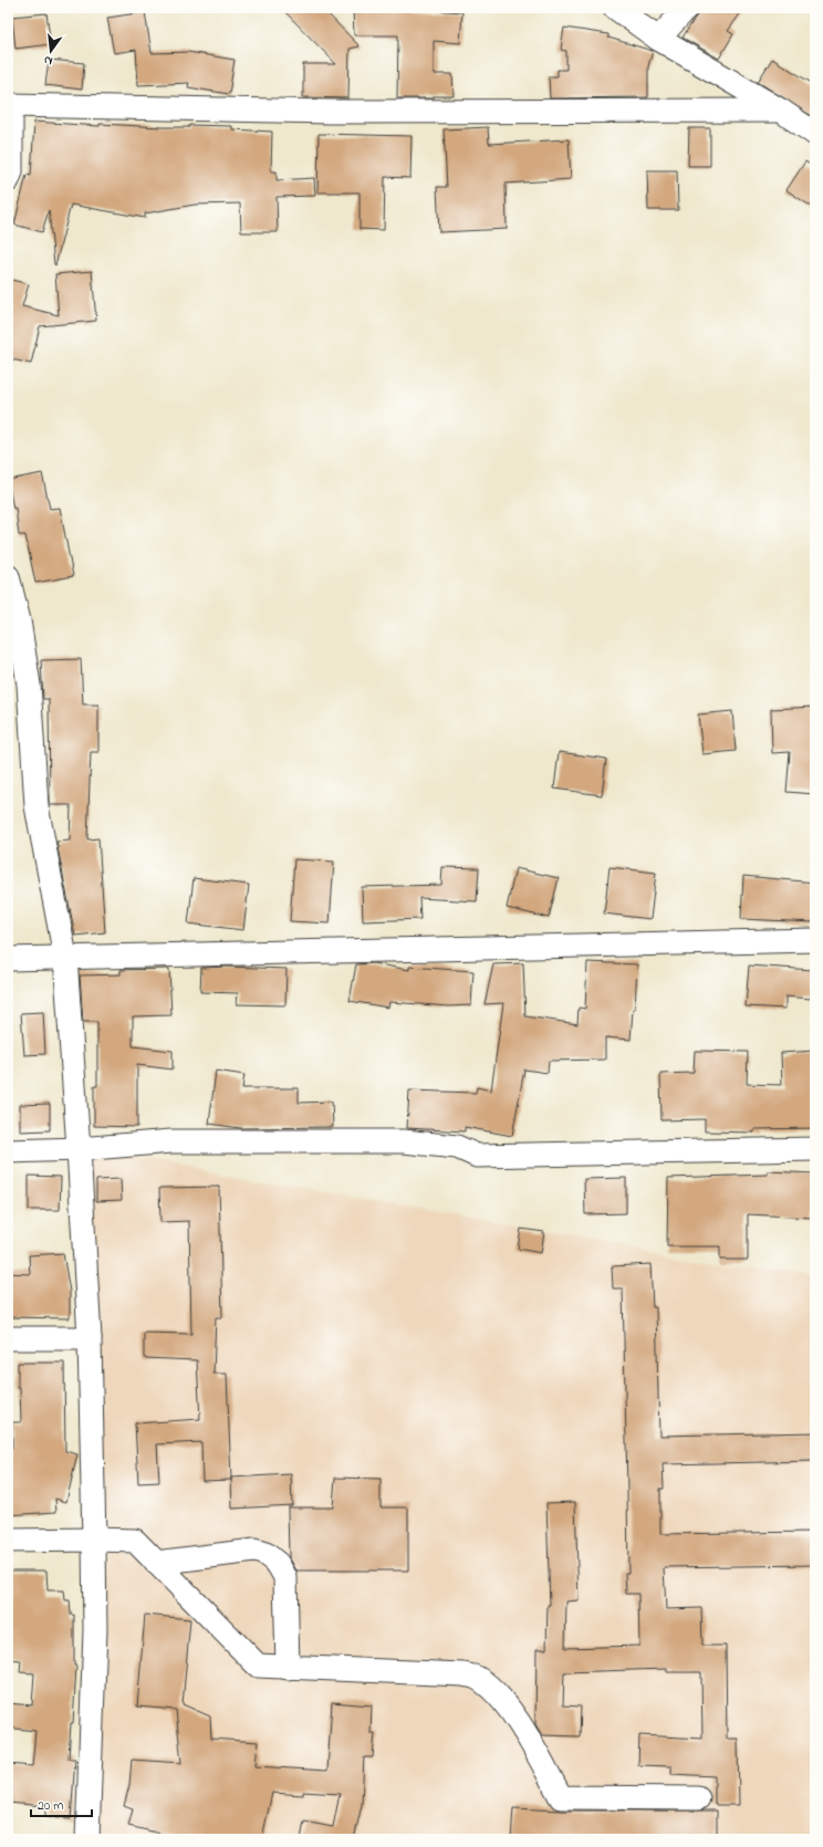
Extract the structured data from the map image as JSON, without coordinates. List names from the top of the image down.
{
  "scale_bar": "20 m",
  "north": "bottom"
}
